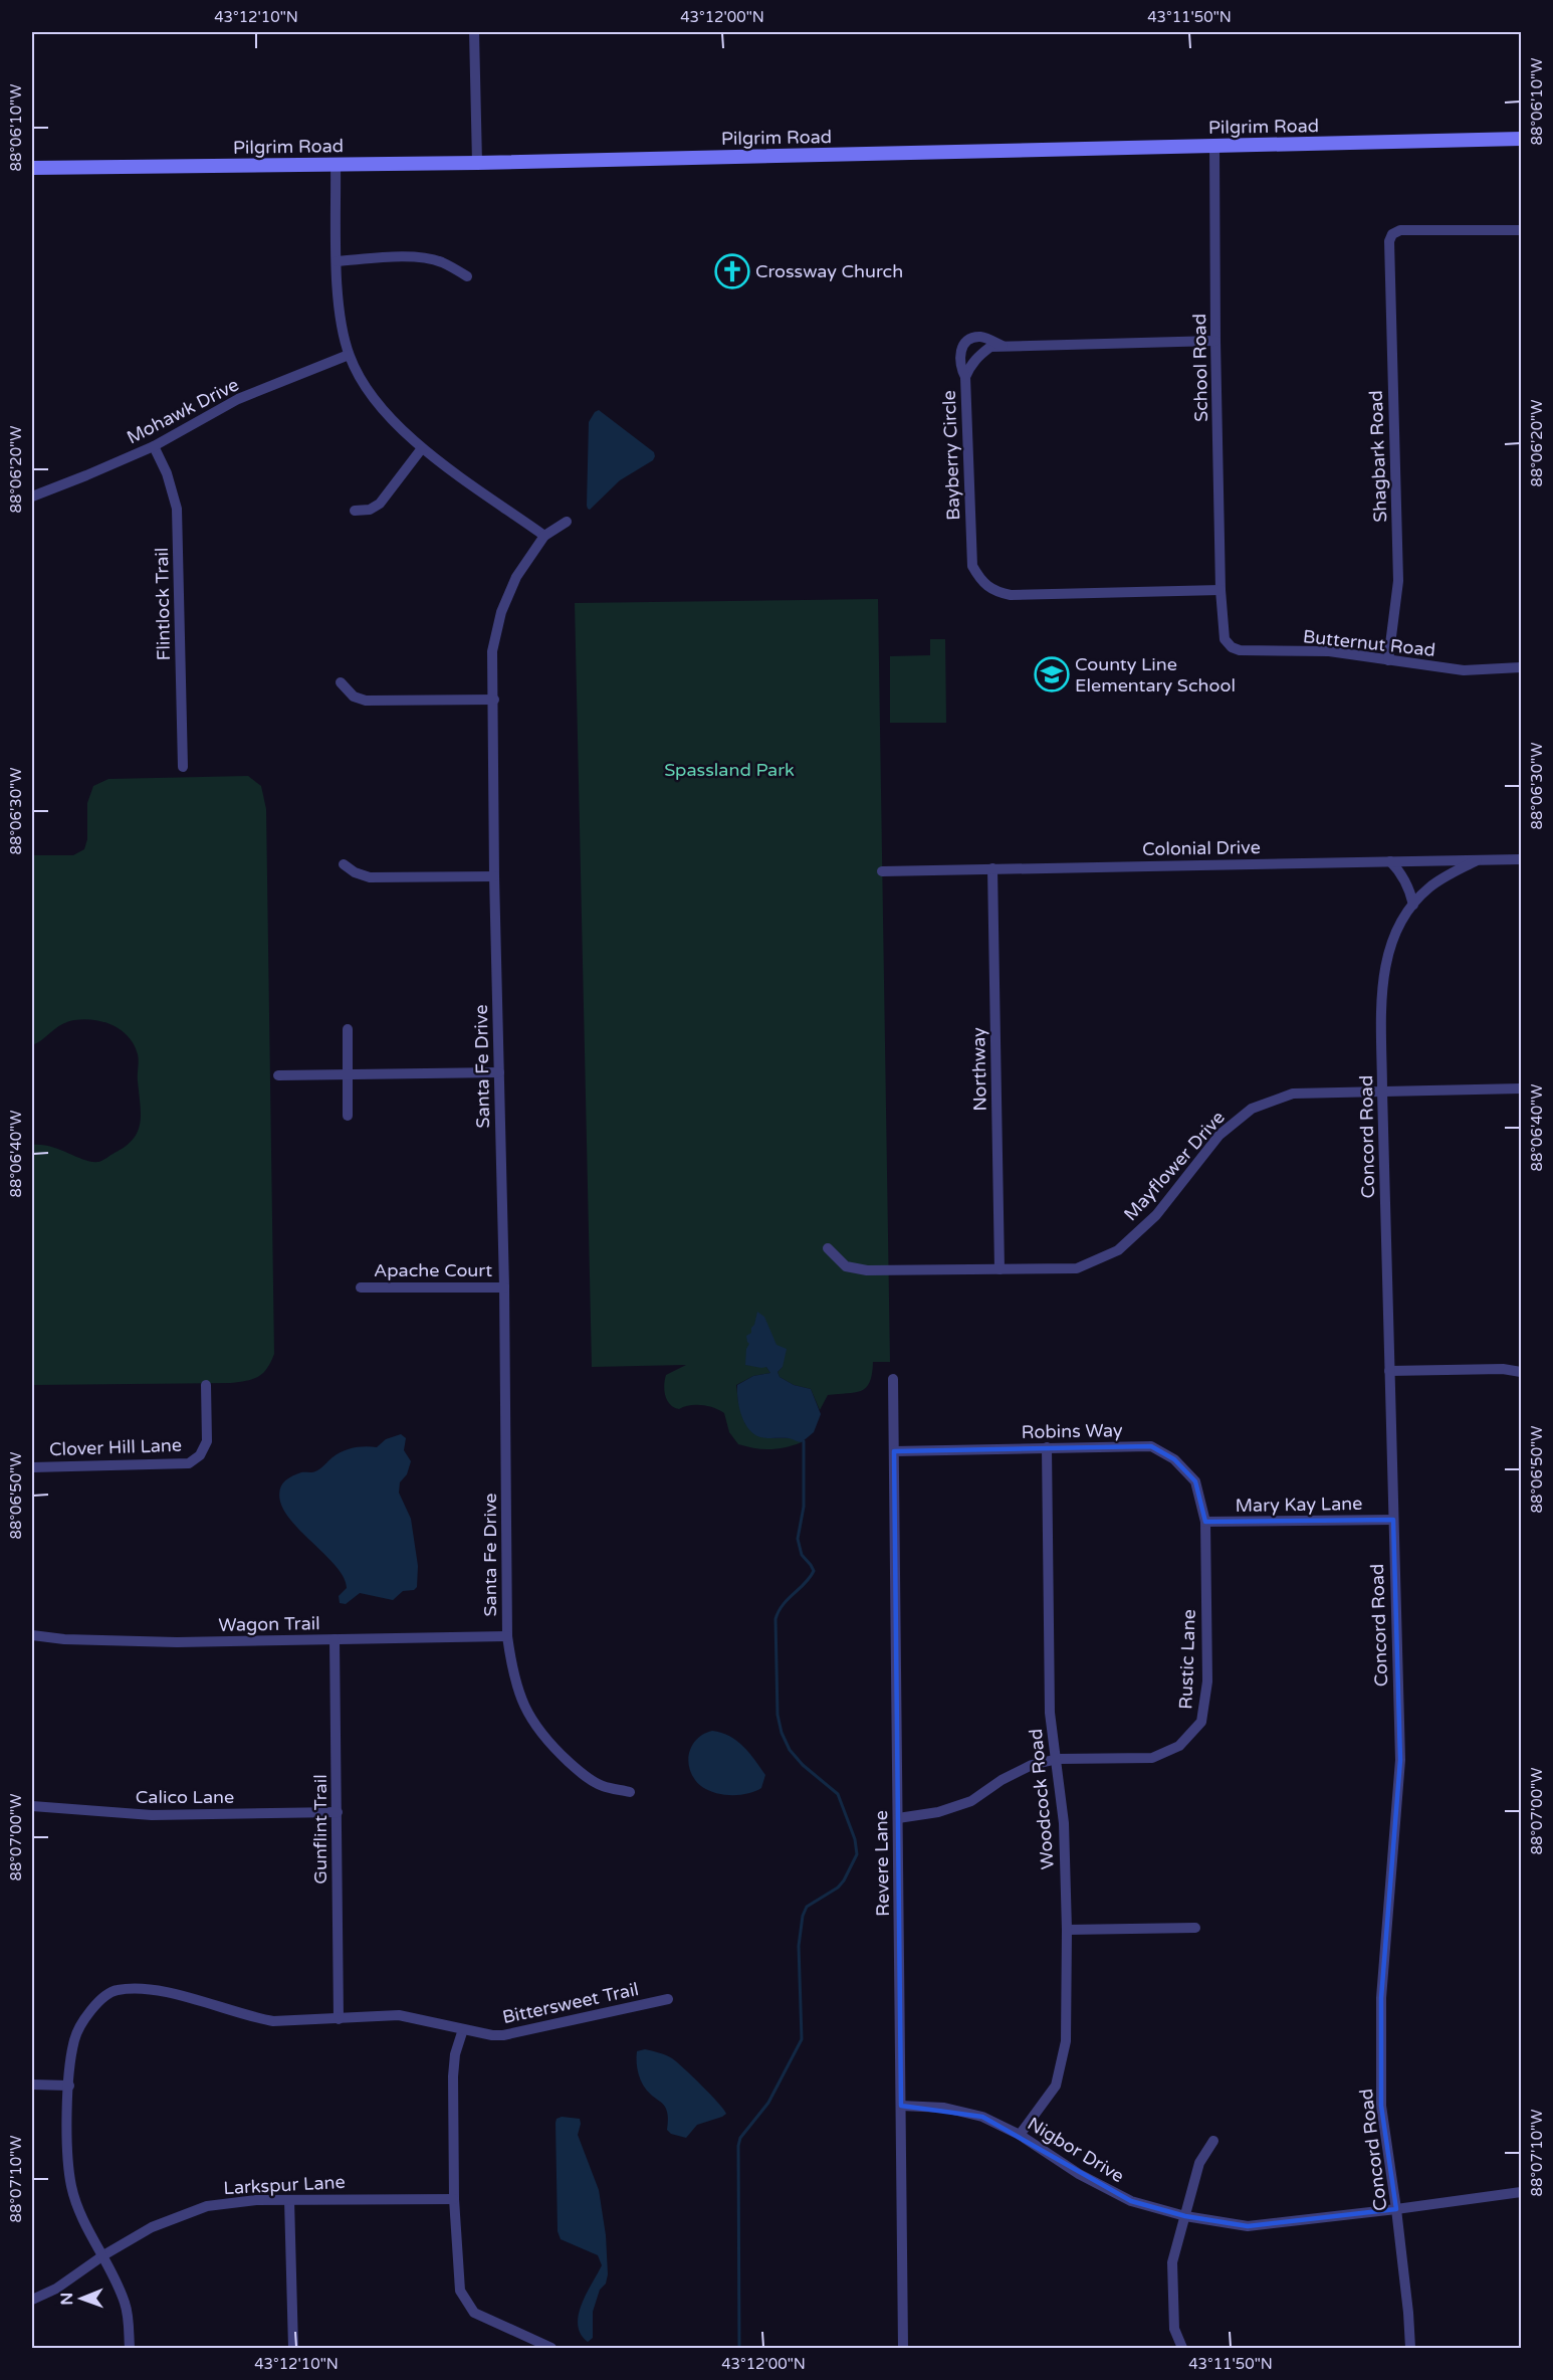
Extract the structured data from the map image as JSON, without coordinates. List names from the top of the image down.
{
  "streets": {
    "street": [
      "Pilgrim Road",
      "School Road",
      "Mohawk Drive",
      "Bayberry Circle",
      "Shagbark Road",
      "Flintlock Trail",
      "Butternut Road",
      "Colonial Drive",
      "Santa Fe Drive",
      "Northway",
      "Concord Road",
      "Mayflower Drive",
      "Apache Court",
      "Robins Way",
      "Clover Hill Lane",
      "Mary Kay Lane",
      "Wagon Trail",
      "Rustic Lane",
      "Calico Lane",
      "Woodcock Road",
      "Gunflint Trail",
      "Revere Lane",
      "Bittersweet Trail",
      "Nigbor Drive",
      "Larkspur Lane"
    ]
  },
  "crossings": [
    ["Pilgrim Road", "School Road"],
    ["School Road", "Bayberry Circle"],
    ["School Road", "Butternut Road"],
    ["Mohawk Drive", "Flintlock Trail"],
    ["Bayberry Circle", "Butternut Road"],
    ["Shagbark Road", "Butternut Road"],
    ["Colonial Drive", "Northway"],
    ["Colonial Drive", "Concord Road"],
    ["Santa Fe Drive", "Apache Court"],
    ["Santa Fe Drive", "Wagon Trail"],
    ["Northway", "Mayflower Drive"],
    ["Concord Road", "Mayflower Drive"],
    ["Concord Road", "Mary Kay Lane"],
    ["Concord Road", "Nigbor Drive"],
    ["Robins Way", "Mary Kay Lane"],
    ["Robins Way", "Rustic Lane"],
    ["Robins Way", "Woodcock Road"],
    ["Robins Way", "Revere Lane"],
    ["Mary Kay Lane", "Rustic Lane"],
    ["Wagon Trail", "Gunflint Trail"],
    ["Rustic Lane", "Woodcock Road"],
    ["Rustic Lane", "Revere Lane"],
    ["Calico Lane", "Gunflint Trail"],
    ["Woodcock Road", "Nigbor Drive"],
    ["Gunflint Trail", "Bittersweet Trail"],
    ["Revere Lane", "Nigbor Drive"],
    ["Bittersweet Trail", "Larkspur Lane"]
  ],
  "parks": ["Spassland Park"],
  "places": {
    "church": ["Crossway Church"],
    "school or university": ["County Line Elementary School"]
  },
  "north": "left",
  "coordinates": [
    "43°12'10\"N",
    "43°12'00\"N",
    "43°11'50\"N",
    "88°06'10\"W",
    "88°06'20\"W",
    "88°06'30\"W",
    "88°06'40\"W",
    "88°06'50\"W",
    "88°07'00\"W",
    "88°07'10\"W"
  ]
}
